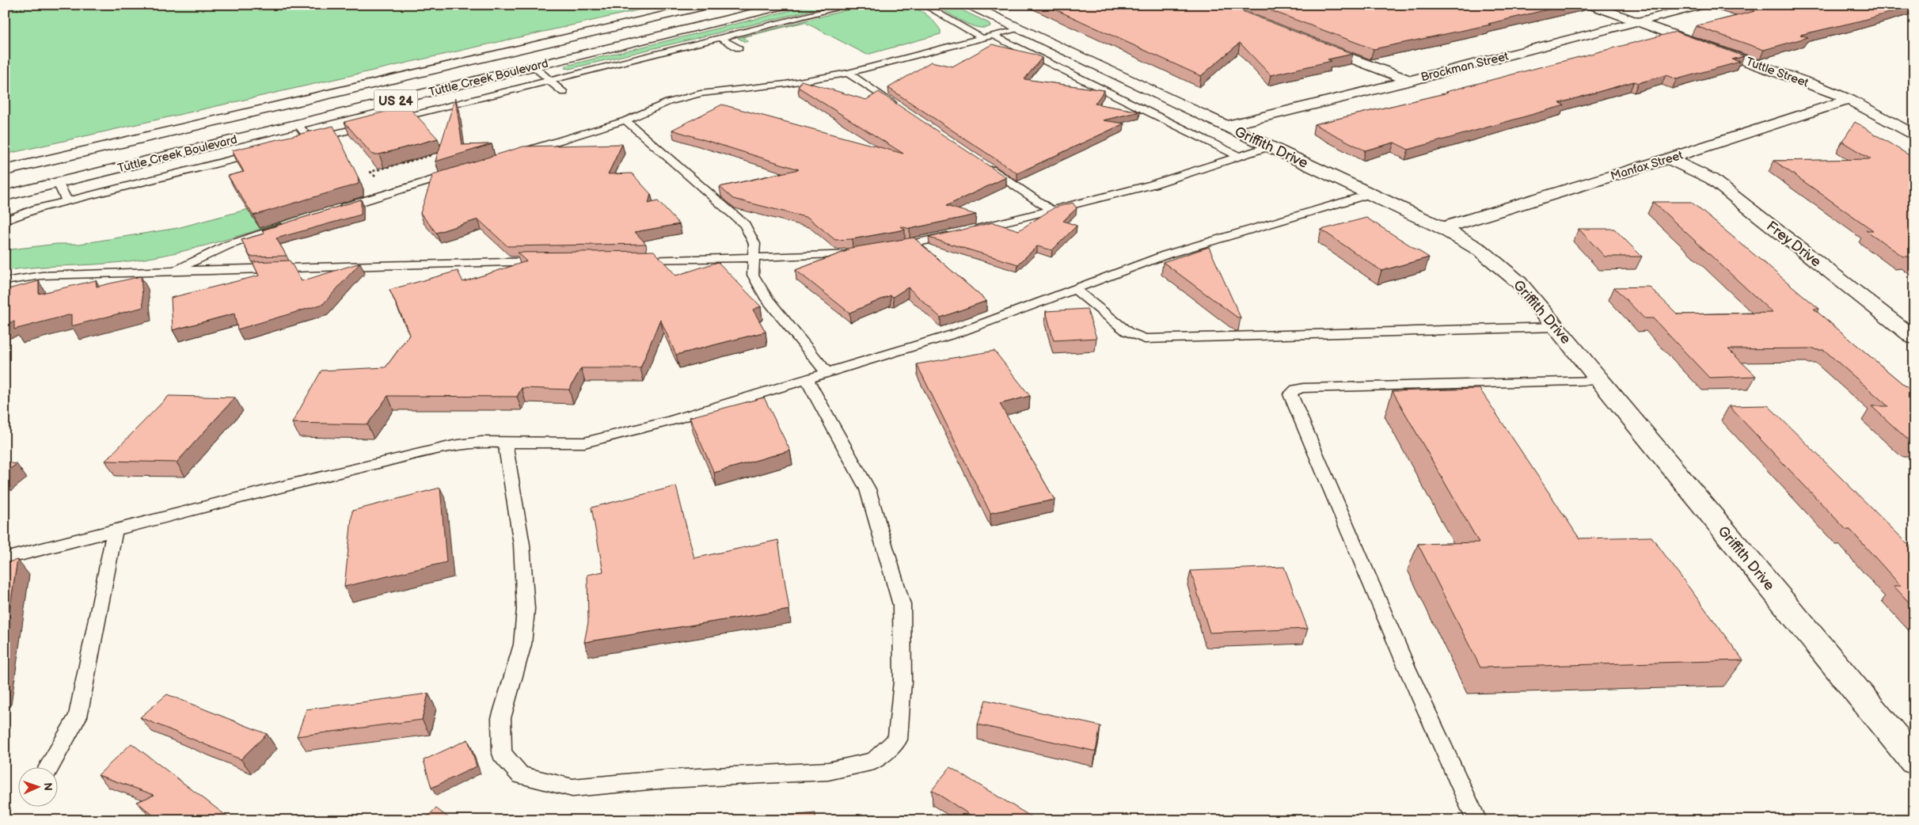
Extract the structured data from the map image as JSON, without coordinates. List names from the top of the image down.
{
  "streets": {
    "main road": [
      "Brockman Street",
      "Tuttle Street",
      "Tuttle Creek Boulevard",
      "US 24",
      "Griffith Drive",
      "Manfax Street",
      "Frey Drive"
    ]
  },
  "crossings": [
    ["Brockman Street", "Tuttle Street"],
    ["Brockman Street", "Griffith Drive"],
    ["Tuttle Street", "Manfax Street"],
    ["Griffith Drive", "Manfax Street"],
    ["Manfax Street", "Frey Drive"]
  ],
  "north": "right"
}
